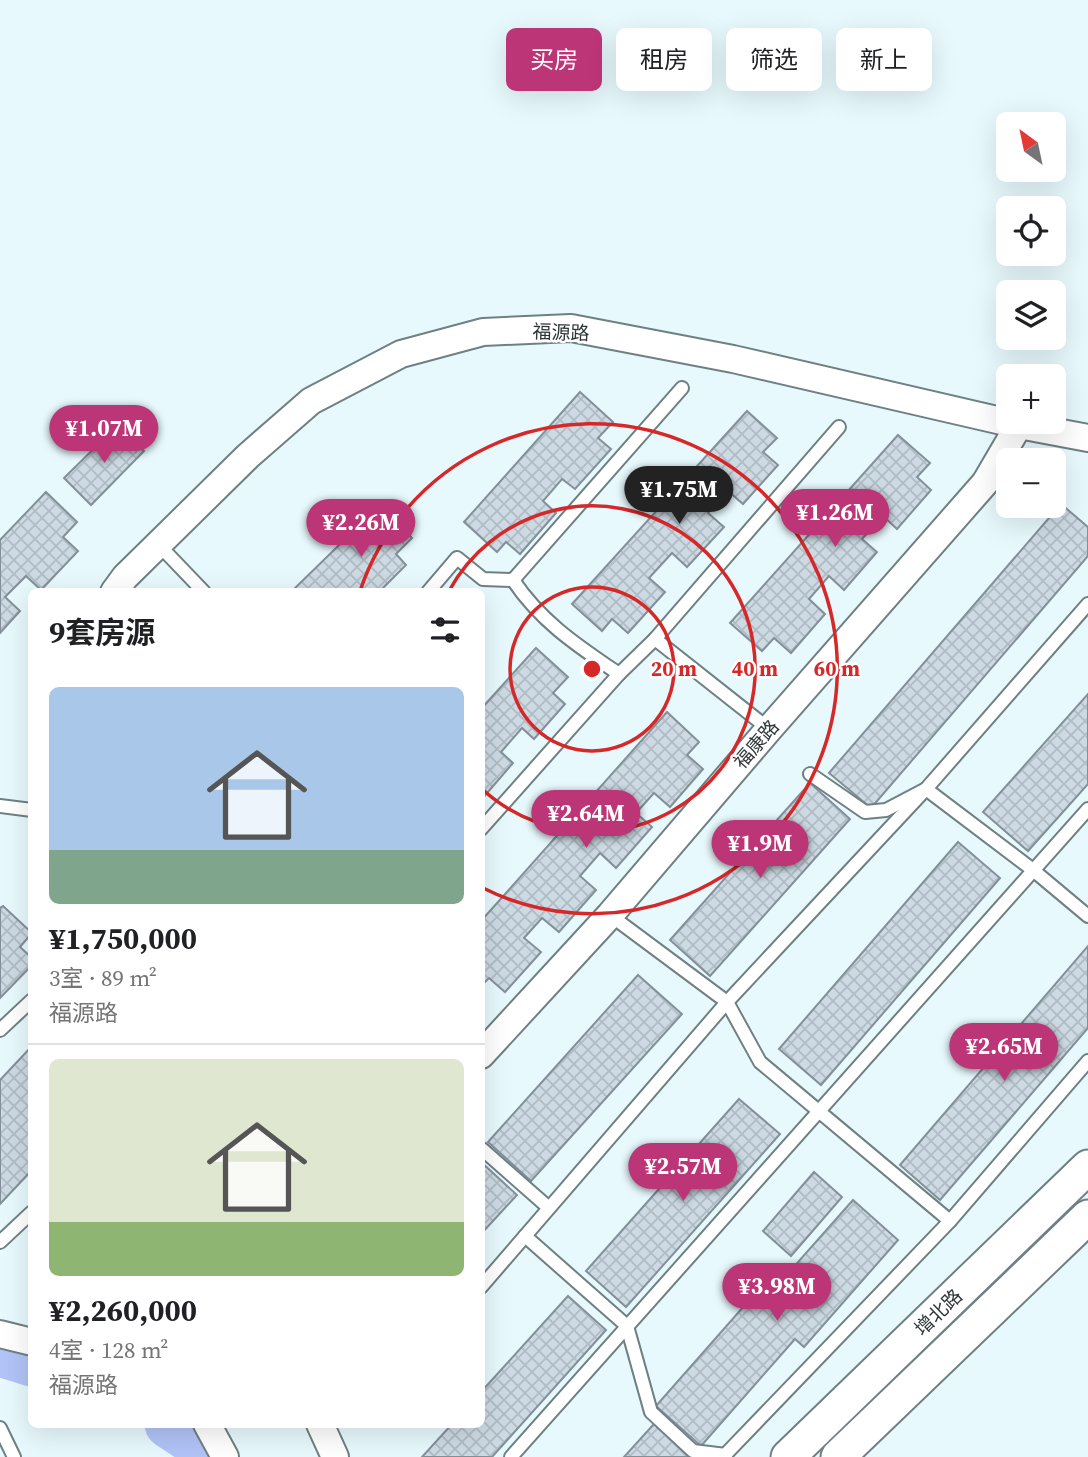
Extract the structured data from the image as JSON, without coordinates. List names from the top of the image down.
{
  "streets": {
    "street": ["福源路", "福康路", "增北路"]
  },
  "north": "top left",
  "page": {
    "chip": [
      "买房",
      "租房",
      "筛选",
      "新上"
    ],
    "map_buttons": ["+", "−"],
    "price": [
      "¥1.07M",
      "¥1.75M",
      "¥1.26M",
      "¥2.26M",
      "¥2.64M",
      "¥1.9M",
      "¥2.65M",
      "¥2.57M",
      "¥3.98M"
    ],
    "heading": "9套房源",
    "list": [
      {
        "name": "¥1,750,000",
        "note": "3室 · 89 m² · 福源路"
      },
      {
        "name": "¥2,260,000",
        "note": "4室 · 128 m² · 福源路"
      }
    ]
  },
  "rings": ["20 m", "40 m", "60 m"]
}
